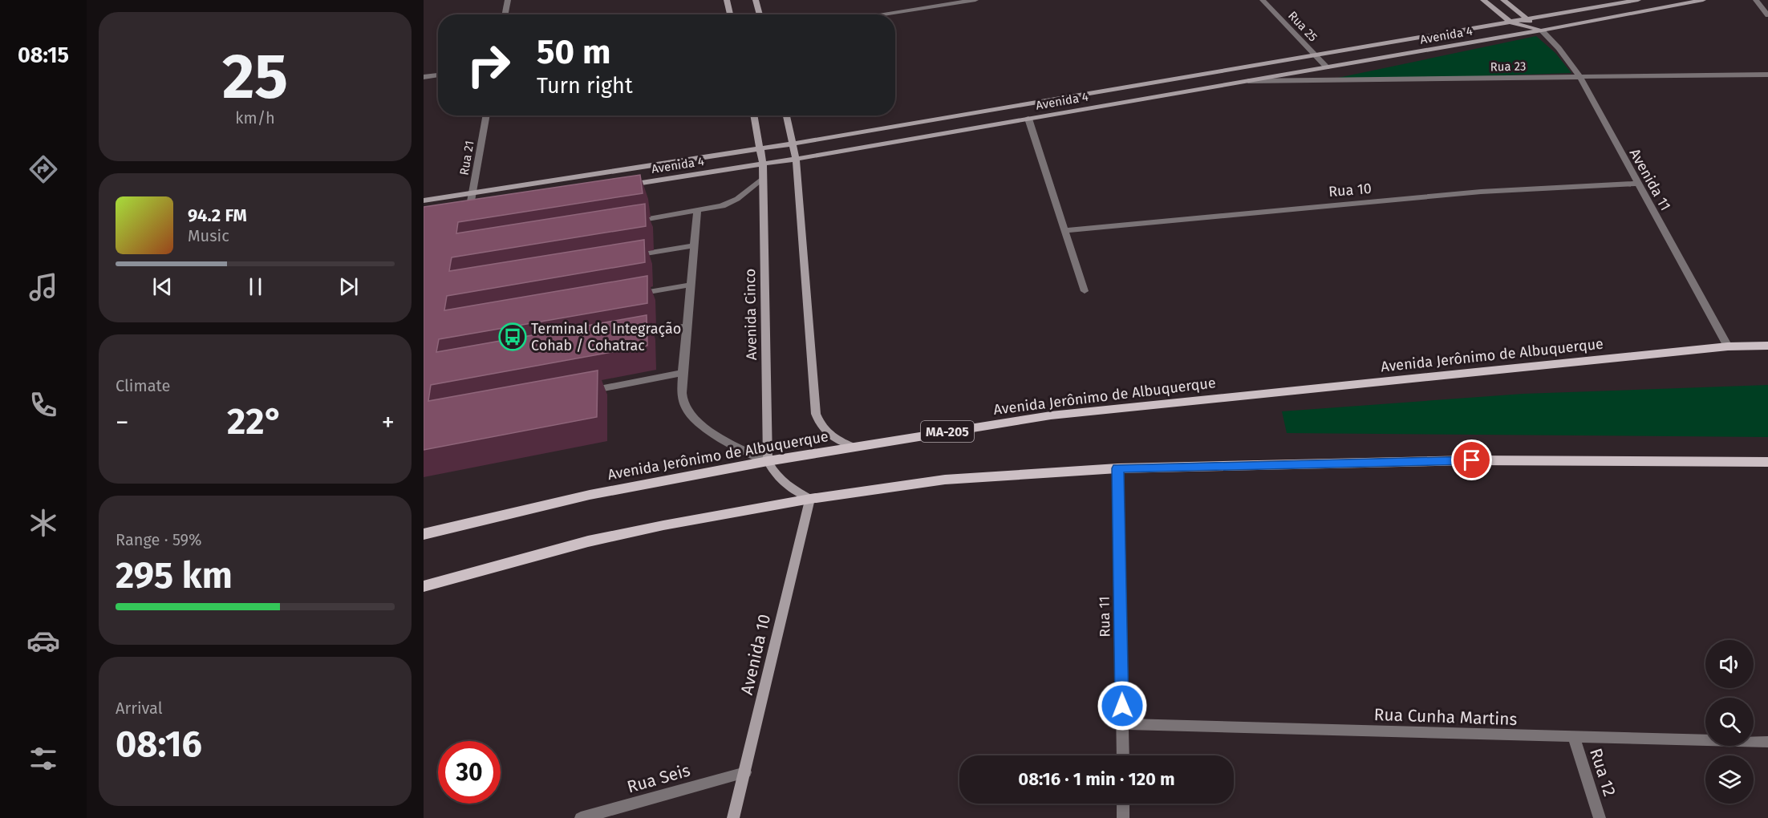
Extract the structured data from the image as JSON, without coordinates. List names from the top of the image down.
{
  "streets": {
    "main road": [
      "Avenida 4",
      "Avenida Cinco",
      "Avenida Jerônimo de Albuquerque",
      "MA-205",
      "Avenida 10"
    ],
    "street": [
      "Rua 25",
      "Rua 23",
      "Rua 21",
      "Avenida 11",
      "Rua 10",
      "Rua 11",
      "Rua Cunha Martins",
      "Rua 12",
      "Rua Seis"
    ]
  },
  "crossings": [
    ["Rua 25", "Avenida 4"],
    ["Avenida 4", "Rua 23"],
    ["Avenida 4", "Rua 21"],
    ["Avenida 4", "Avenida 11"],
    ["Avenida 4", "Avenida Cinco"],
    ["Rua 23", "Avenida 11"],
    ["Avenida 11", "Rua 10"],
    ["Avenida 11", "Avenida Jerônimo de Albuquerque"],
    ["Avenida Cinco", "Avenida Jerônimo de Albuquerque"],
    ["Rua 11", "Rua Cunha Martins"],
    ["Avenida 10", "Rua Seis"],
    ["Rua Cunha Martins", "Rua 12"]
  ],
  "places": {
    "bus stop": ["Terminal de Integração Cohab / Cohatrac"]
  },
  "page": {
    "tabs": "08:15",
    "tile": [
      ["25", "km/h"],
      "Climate",
      ["Range · 59%", "295 km"],
      ["Arrival", "08:16"]
    ],
    "turn": ["50 m", "Turn right"],
    "song": ["94.2 FM", "Music"],
    "heat": ["−", "22°", "+"],
    "limit": "30",
    "trip": "08:16 · 1 min · 120 m"
  }
}
